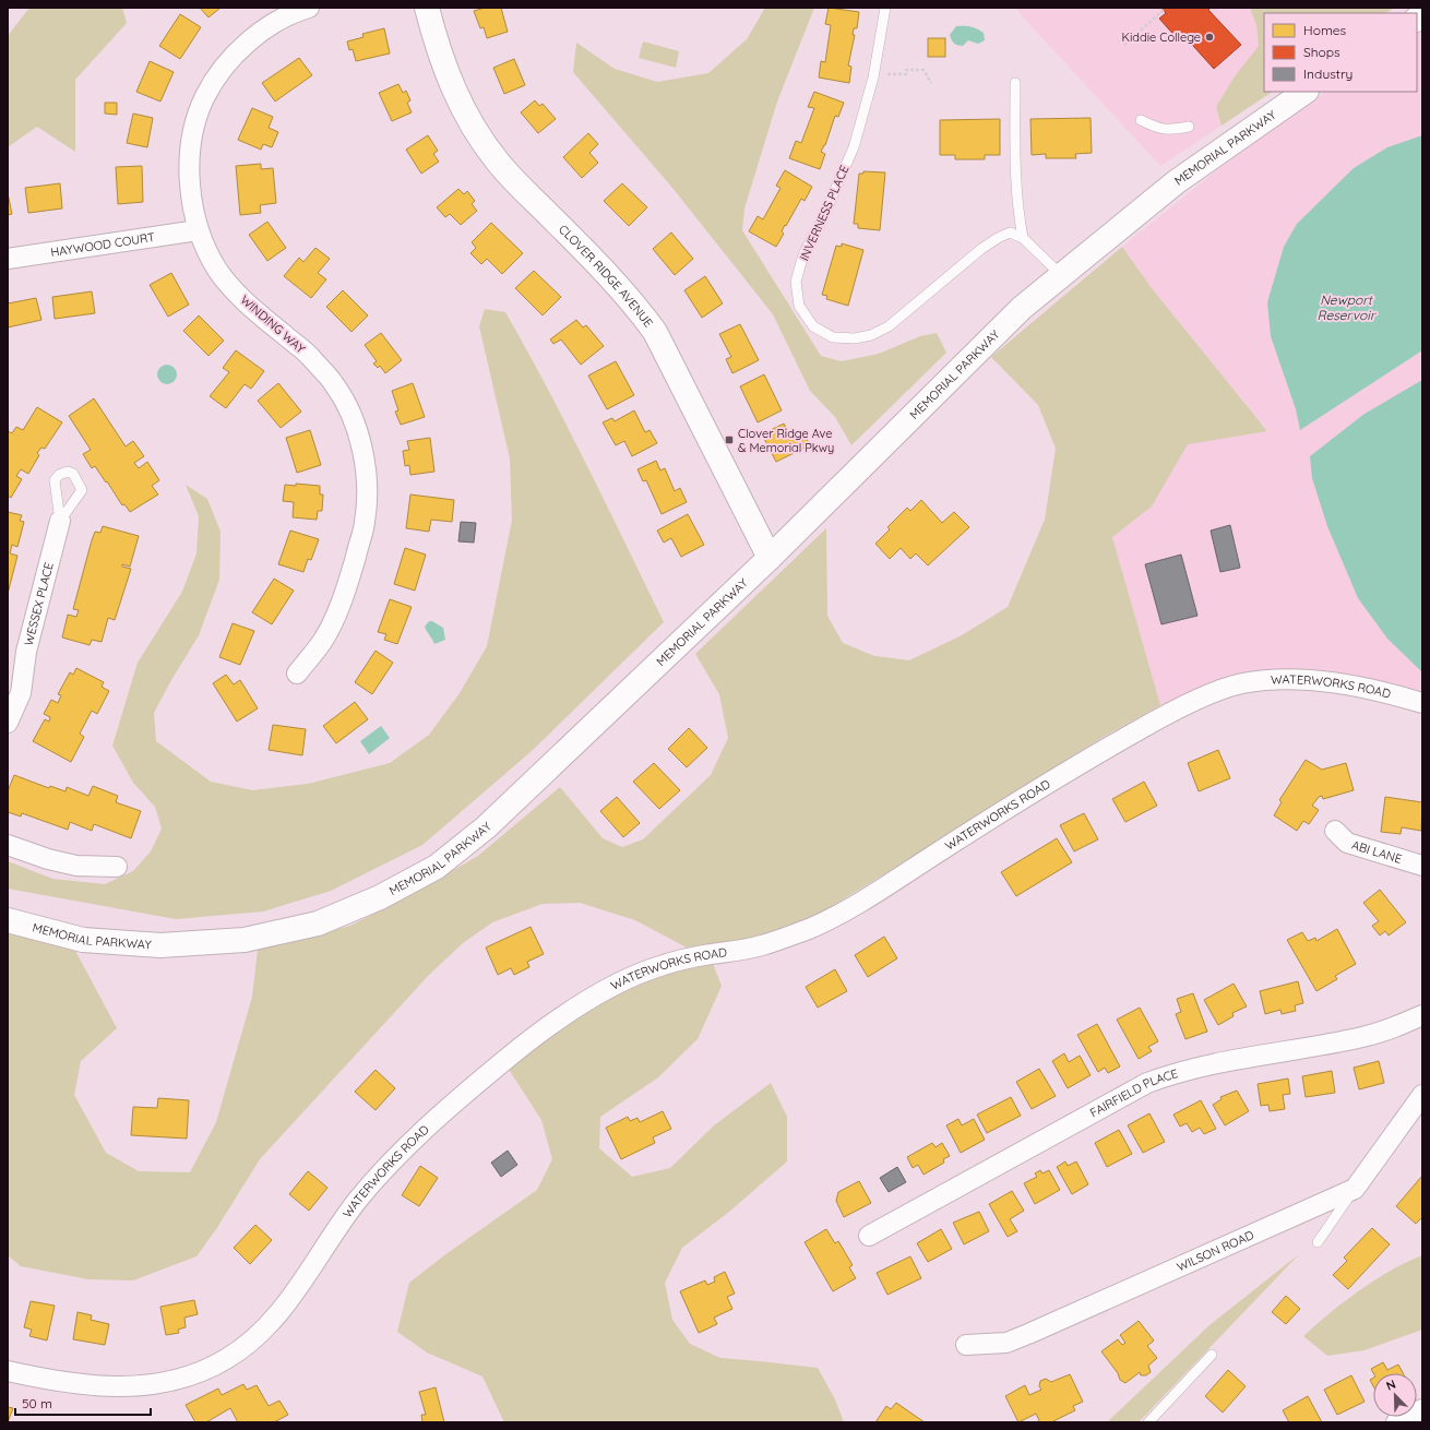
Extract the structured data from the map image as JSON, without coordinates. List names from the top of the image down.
{
  "streets": {
    "main road": ["MEMORIAL PARKWAY", "CLOVER RIDGE AVENUE"],
    "street": [
      "HAYWOOD COURT",
      "WINDING WAY",
      "WESSEX PLACE",
      "WATERWORKS ROAD",
      "ABI LANE",
      "FAIRFIELD PLACE",
      "WILSON ROAD"
    ],
    "lane": ["INVERNESS PLACE"]
  },
  "crossings": [
    ["MEMORIAL PARKWAY", "CLOVER RIDGE AVENUE"],
    ["HAYWOOD COURT", "WINDING WAY"]
  ],
  "water": ["Newport Reservoir"],
  "places": {
    "other": ["Kiddie College"],
    "transit": ["Clover Ridge Ave & Memorial Pkwy"]
  },
  "legend": ["Homes", "Shops", "Industry"],
  "scale_bar": "50 m",
  "north": "top left"
}
